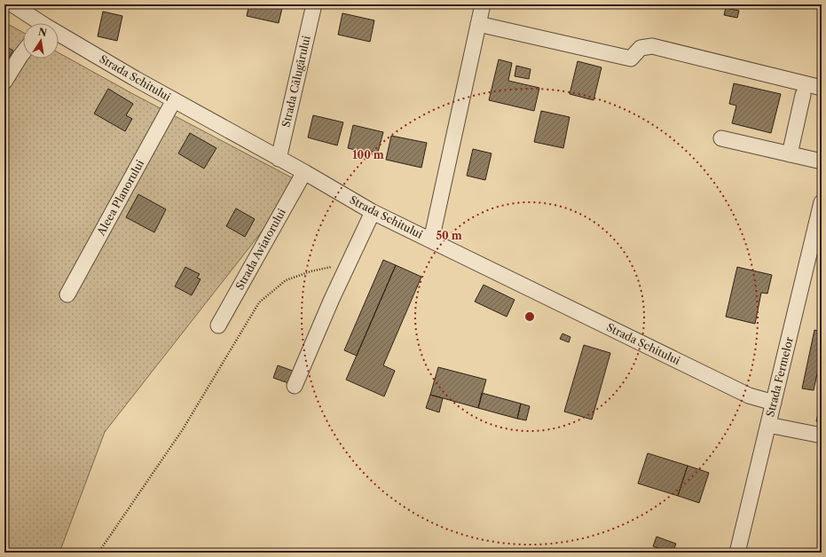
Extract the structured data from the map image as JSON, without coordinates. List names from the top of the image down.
{
  "streets": {
    "street": [
      "Strada Schitului",
      "Strada Călugărului",
      "Aleea Planorului",
      "Strada Aviatorului",
      "Strada Fermelor"
    ]
  },
  "crossings": [
    ["Strada Schitului", "Strada Călugărului"],
    ["Strada Schitului", "Aleea Planorului"],
    ["Strada Schitului", "Strada Aviatorului"],
    ["Strada Schitului", "Strada Fermelor"]
  ],
  "north": "top",
  "rings": ["100 m", "50 m"]
}
